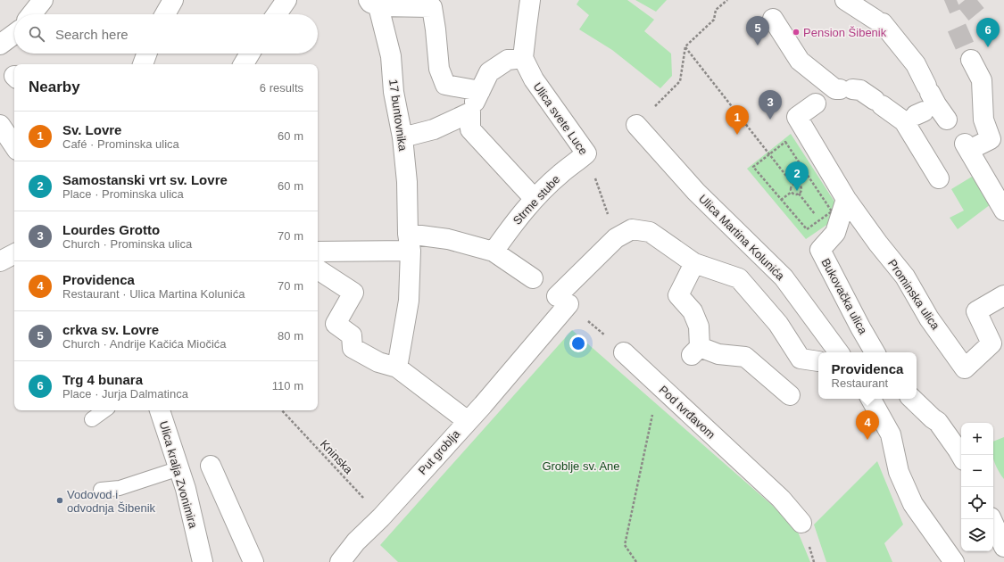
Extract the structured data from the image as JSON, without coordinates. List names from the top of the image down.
{
  "streets": {
    "street": [
      "17 buntovnika",
      "Ulica svete Luce",
      "Strme stube",
      "Ulica Martina Kolunića",
      "Prominska ulica",
      "Bukovačka ulica",
      "Pod tvrđavom",
      "Put groblja",
      "Ulica kralja Zvonimira"
    ],
    "path": ["Kninska"]
  },
  "crossings": [
    ["Ulica svete Luce", "Strme stube"],
    ["Prominska ulica", "Bukovačka ulica"],
    ["Put groblja", "Kninska"]
  ],
  "parks": ["Groblje sv. Ane"],
  "places": ["Pension Šibenik", "Vodovod i odvodnja Šibenik"],
  "page": {
    "search": "Search here",
    "pins": [
      "5",
      "6",
      "3",
      "1",
      "2",
      "4"
    ],
    "heading": ["Nearby", "6 results"],
    "list": [
      {
        "mark": "1",
        "name": "Sv. Lovre",
        "note": "Café · Prominska ulica",
        "value": "60 m"
      },
      {
        "mark": "2",
        "name": "Samostanski vrt sv. Lovre",
        "note": "Place · Prominska ulica",
        "value": "60 m"
      },
      {
        "mark": "3",
        "name": "Lourdes Grotto",
        "note": "Church · Prominska ulica",
        "value": "70 m"
      },
      {
        "mark": "4",
        "name": "Providenca",
        "note": "Restaurant · Ulica Martina Kolunića",
        "value": "70 m"
      },
      {
        "mark": "5",
        "name": "crkva sv. Lovre",
        "note": "Church · Andrije Kačića Miočića",
        "value": "80 m"
      },
      {
        "mark": "6",
        "name": "Trg 4 bunara",
        "note": "Place · Jurja Dalmatinca",
        "value": "110 m"
      }
    ],
    "popup": ["Providenca", "Restaurant"],
    "map_buttons": ["+", "−"]
  }
}
